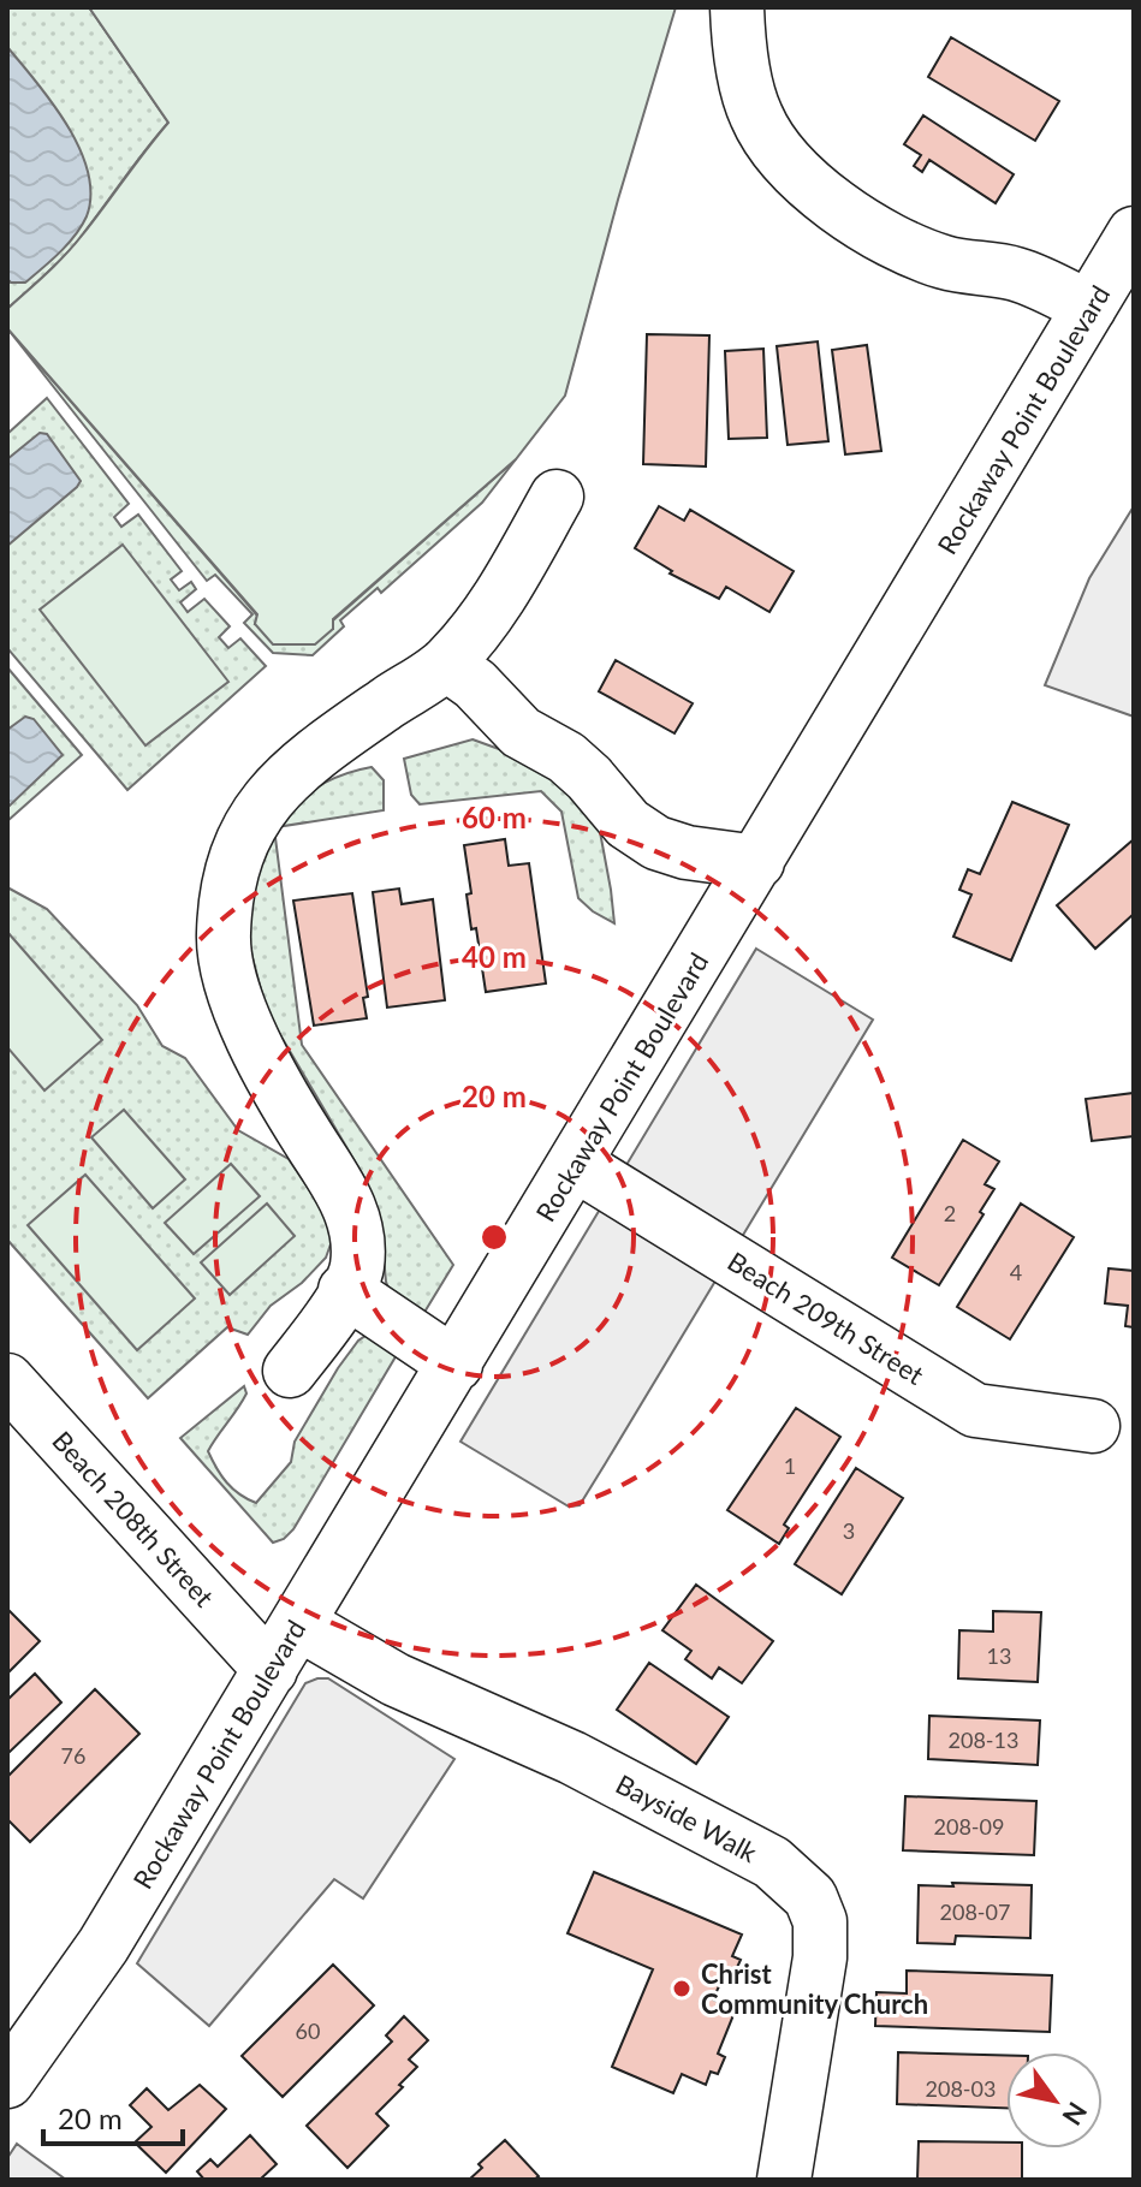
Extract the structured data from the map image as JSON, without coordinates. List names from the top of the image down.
{
  "streets": {
    "street": [
      "Rockaway Point Boulevard",
      "Beach 209th Street",
      "Beach 208th Street",
      "Bayside Walk"
    ]
  },
  "crossings": [
    ["Rockaway Point Boulevard", "Beach 209th Street"],
    ["Rockaway Point Boulevard", "Beach 208th Street"],
    ["Rockaway Point Boulevard", "Bayside Walk"]
  ],
  "places": ["Christ Community Church"],
  "house_numbers": [
    "2",
    "4",
    "1",
    "3",
    "13",
    "208-13",
    "76",
    "208-09",
    "208-07",
    "60",
    "208-03"
  ],
  "scale_bar": "20 m",
  "north": "bottom right",
  "rings": ["60 m", "40 m", "20 m"]
}
